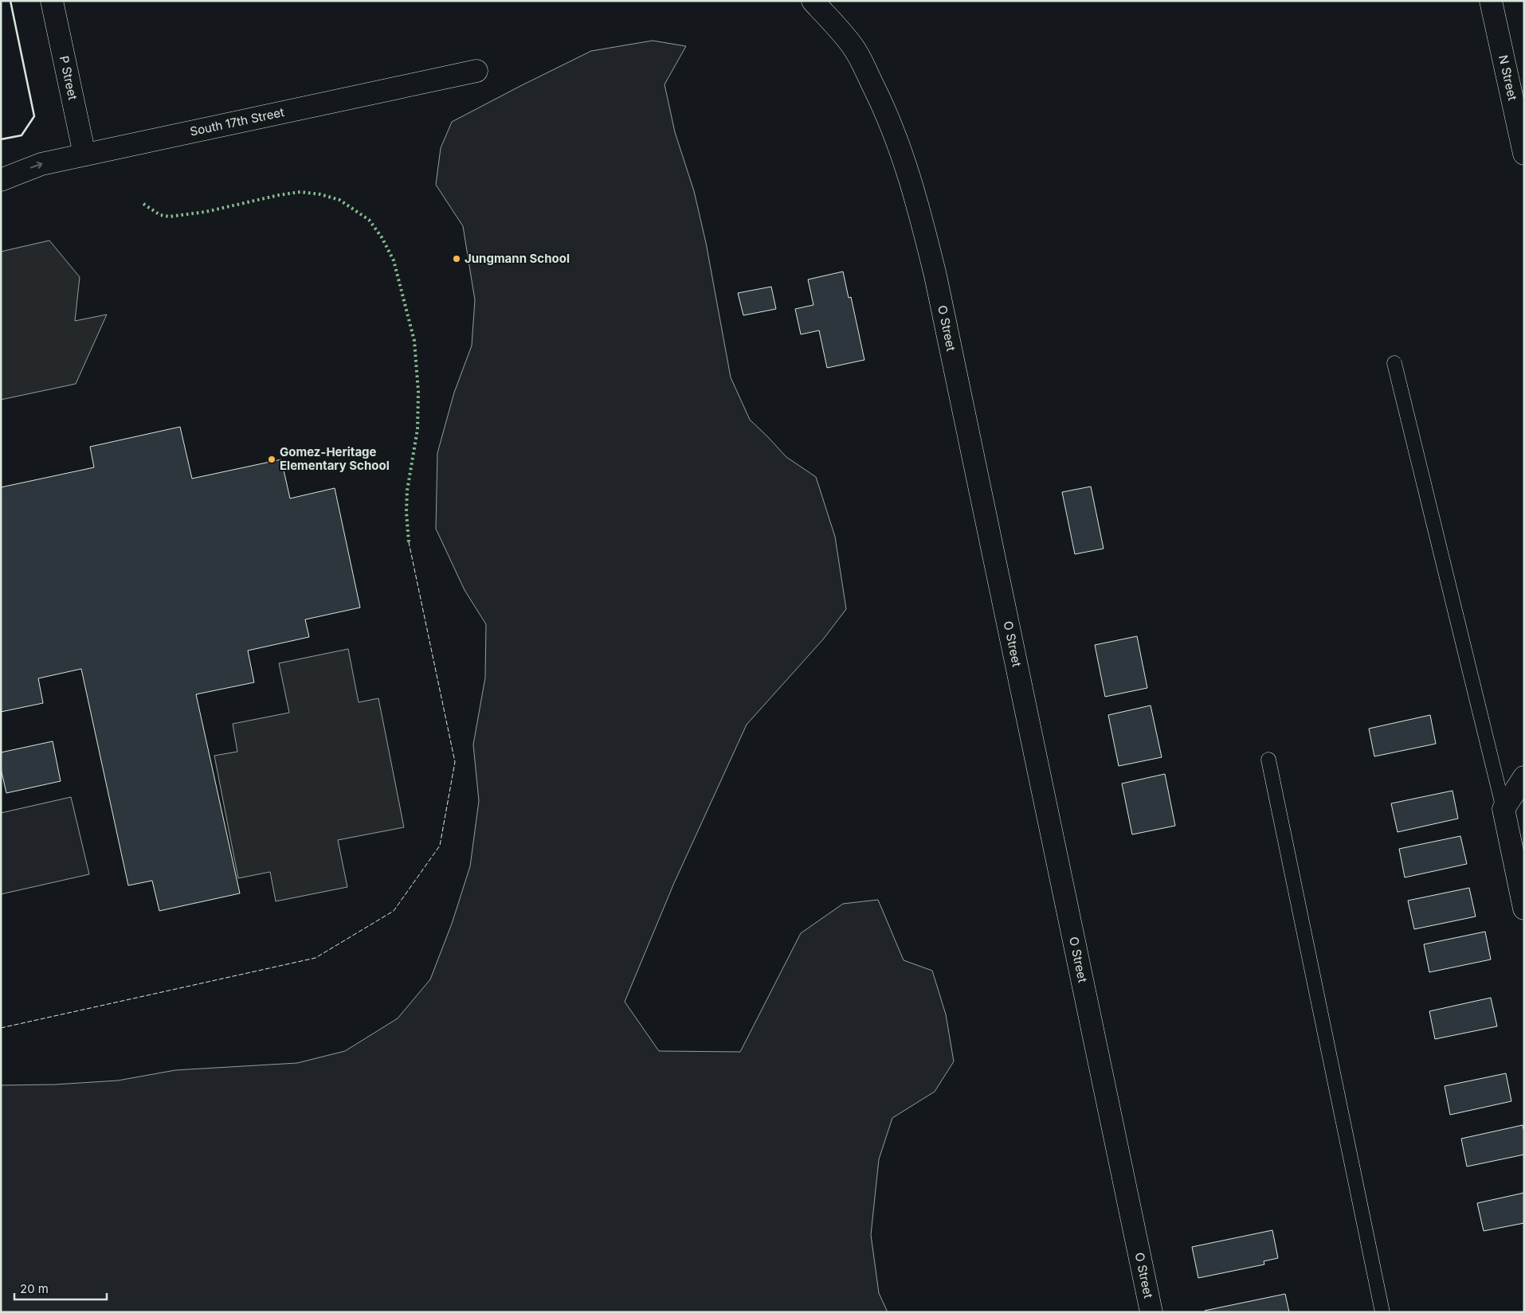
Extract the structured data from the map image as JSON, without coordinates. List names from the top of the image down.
{
  "streets": {
    "street": [
      "N Street",
      "P Street",
      "South 17th Street",
      "O Street"
    ]
  },
  "crossings": [
    ["P Street", "South 17th Street"]
  ],
  "places": ["Jungmann School", "Gomez-Heritage Elementary School"],
  "scale_bar": "20 m"
}
